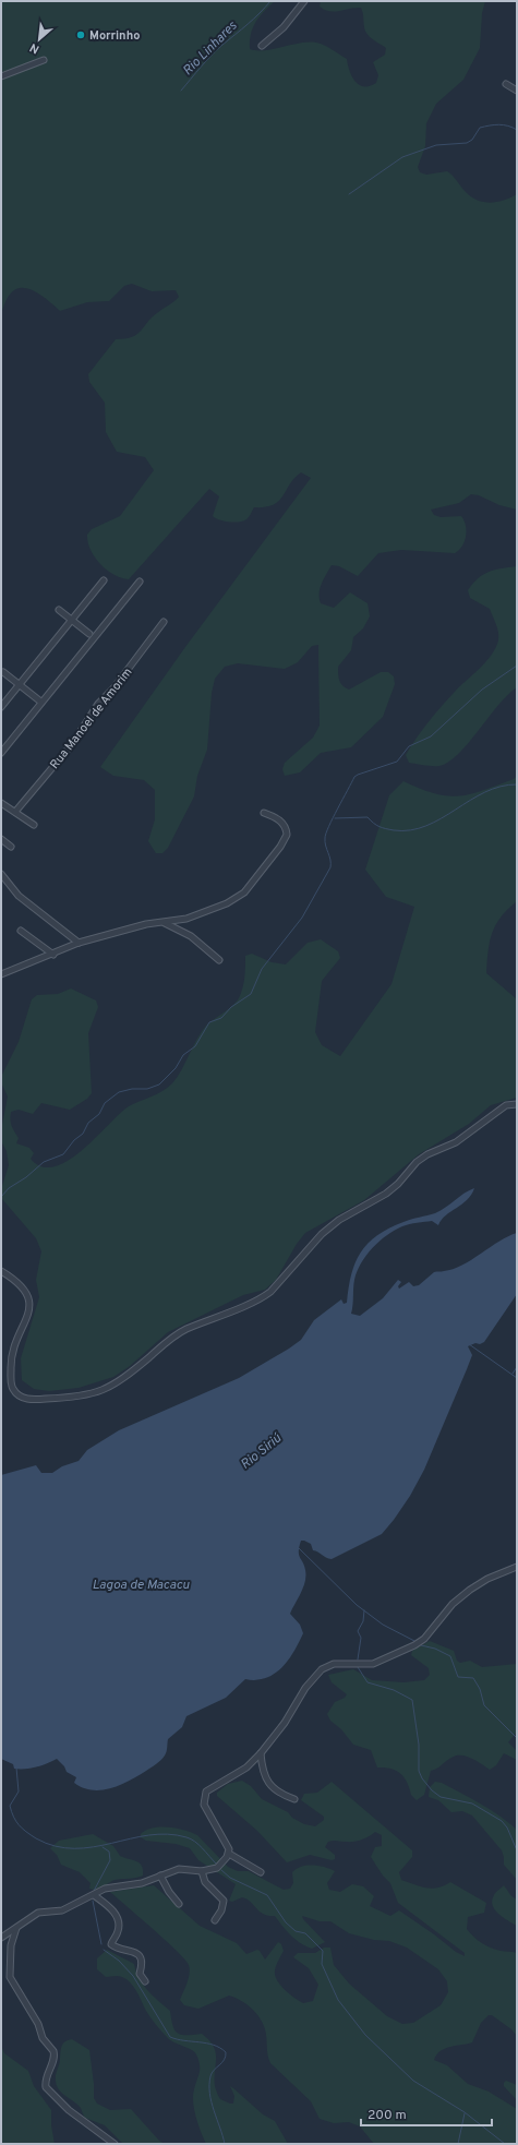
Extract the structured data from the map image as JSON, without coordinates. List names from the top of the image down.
{
  "streets": {
    "street": ["Rua Manoel de Amorim"]
  },
  "water": ["Rio Linhares", "Rio Siriú", "Lagoa de Macacu"],
  "places": ["Morrinho"],
  "scale_bar": "200 m",
  "north": "bottom left"
}
